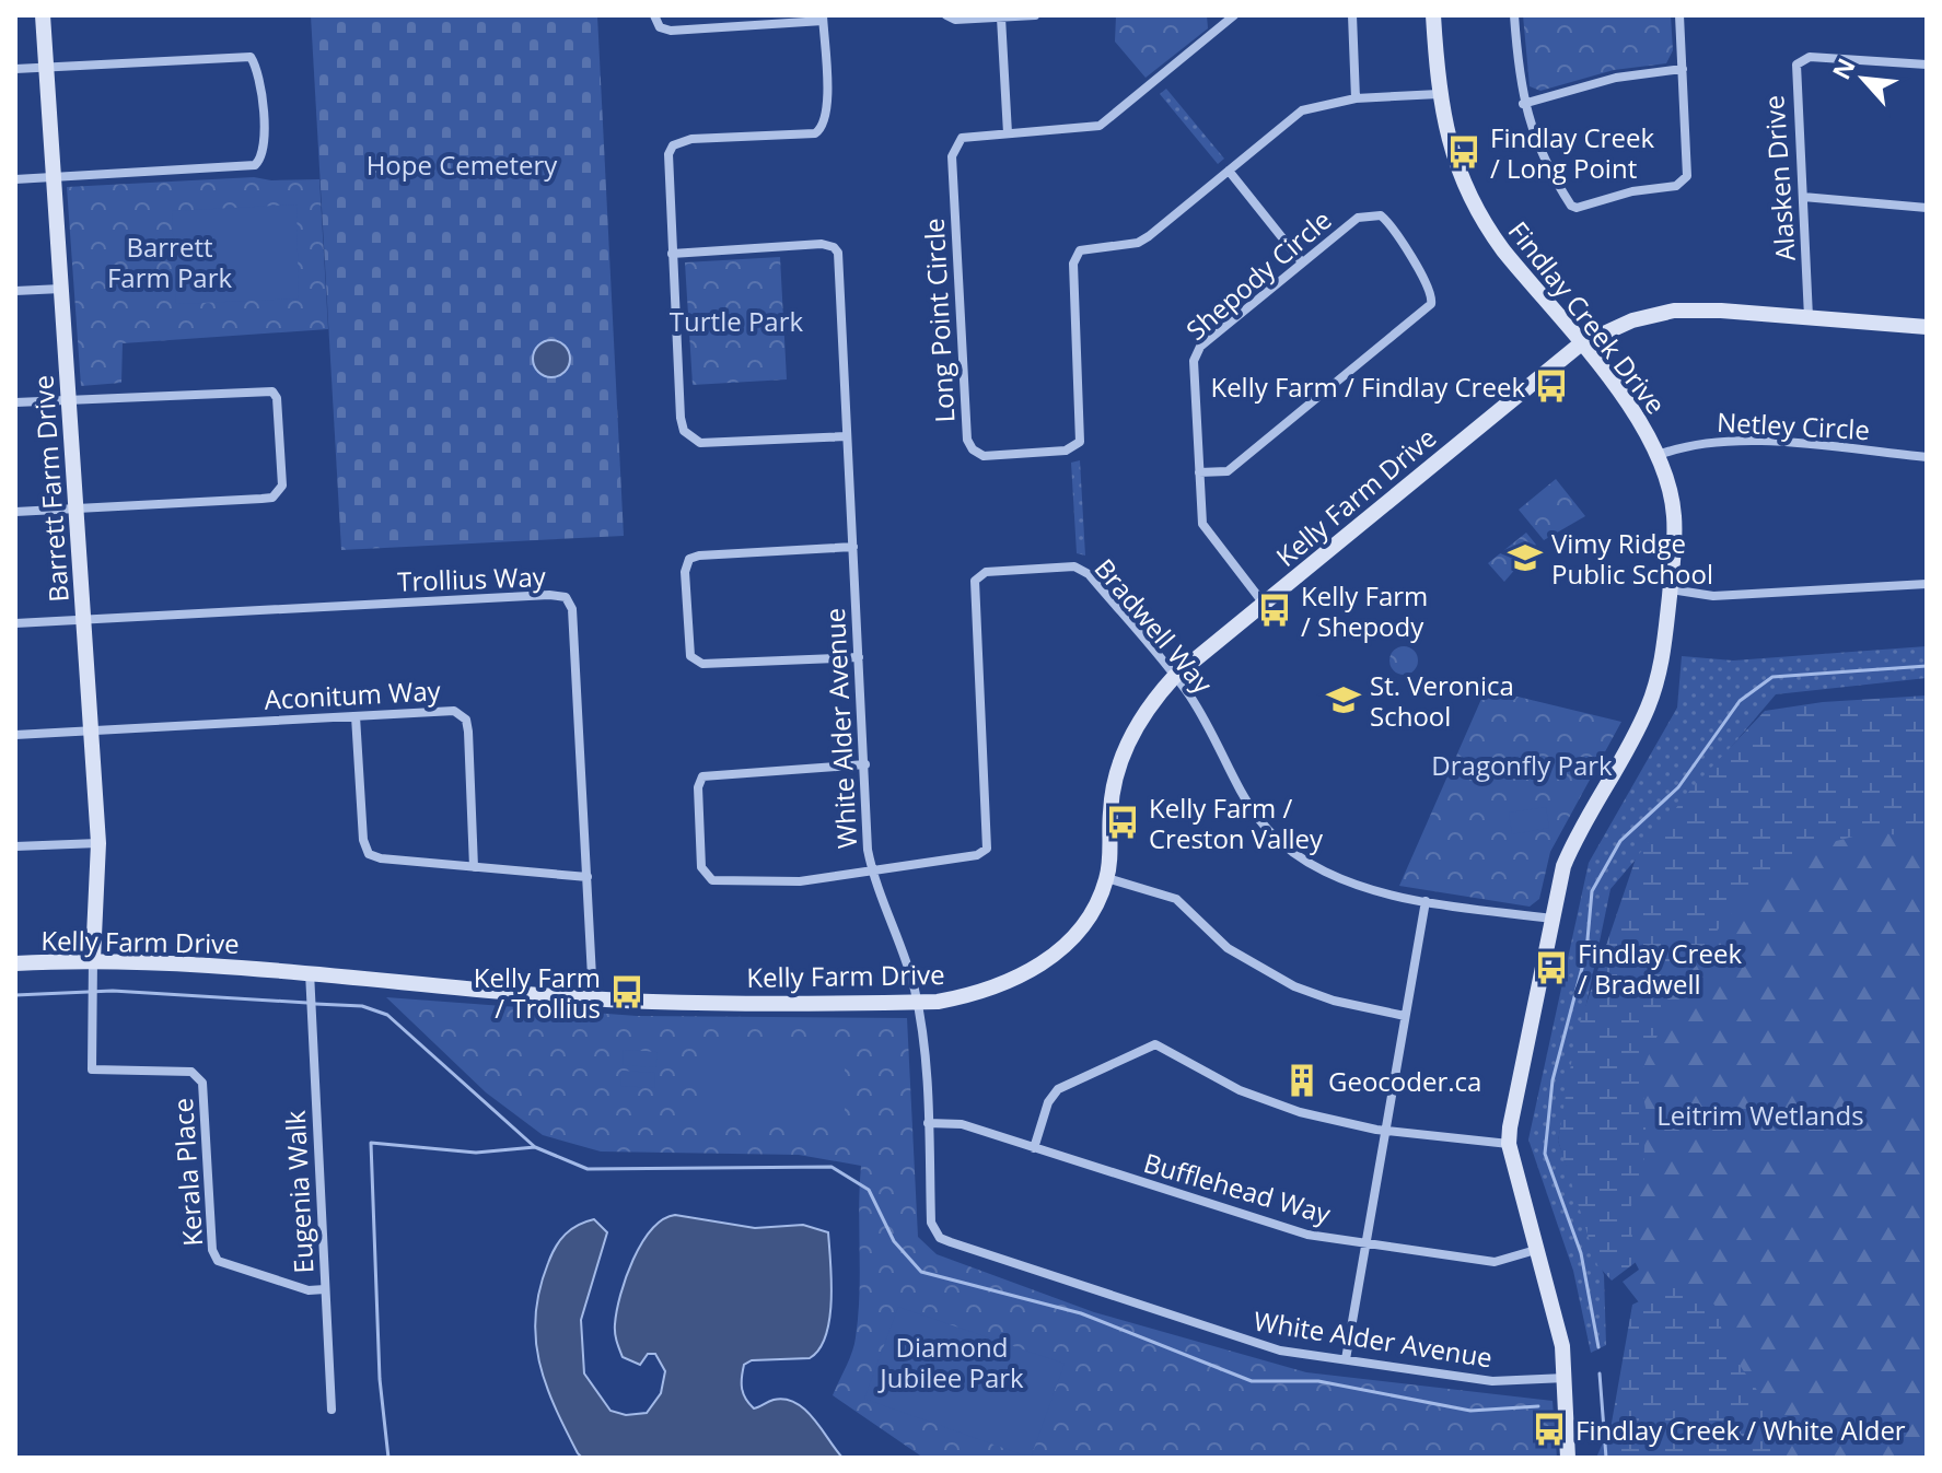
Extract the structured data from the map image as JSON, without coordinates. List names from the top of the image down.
{
  "streets": {
    "street": [
      "Alasken Drive",
      "Shepody Circle",
      "Findlay Creek Drive",
      "Long Point Circle",
      "Netley Circle",
      "Barrett Farm Drive",
      "Kelly Farm Drive",
      "Trollius Way",
      "Bradwell Way",
      "Aconitum Way",
      "White Alder Avenue",
      "Kerala Place",
      "Bufflehead Way",
      "Eugenia Walk"
    ]
  },
  "crossings": [
    ["Alasken Drive", "Kelly Farm Drive"],
    ["Shepody Circle", "Kelly Farm Drive"],
    ["Findlay Creek Drive", "Long Point Circle"],
    ["Findlay Creek Drive", "Netley Circle"],
    ["Findlay Creek Drive", "Kelly Farm Drive"],
    ["Findlay Creek Drive", "Bradwell Way"],
    ["Findlay Creek Drive", "White Alder Avenue"],
    ["Findlay Creek Drive", "Bufflehead Way"],
    ["Barrett Farm Drive", "Kelly Farm Drive"],
    ["Barrett Farm Drive", "Trollius Way"],
    ["Barrett Farm Drive", "Aconitum Way"],
    ["Barrett Farm Drive", "Kerala Place"],
    ["Kelly Farm Drive", "Trollius Way"],
    ["Kelly Farm Drive", "Bradwell Way"],
    ["Kelly Farm Drive", "White Alder Avenue"],
    ["Kelly Farm Drive", "Kerala Place"],
    ["Kelly Farm Drive", "Eugenia Walk"],
    ["Bradwell Way", "White Alder Avenue"],
    ["White Alder Avenue", "Bufflehead Way"],
    ["Kerala Place", "Eugenia Walk"]
  ],
  "parks": [
    "Hope Cemetery",
    "Barrett Farm Park",
    "Turtle Park",
    "Dragonfly Park",
    "Leitrim Wetlands",
    "Diamond Jubilee Park"
  ],
  "places": {
    "bus stop": [
      "Findlay Creek / Long Point",
      "Kelly Farm / Findlay Creek",
      "Kelly Farm / Shepody",
      "Kelly Farm / Creston Valley",
      "Findlay Creek / Bradwell",
      "Kelly Farm / Trollius",
      "Findlay Creek / White Alder"
    ],
    "school or university": ["Vimy Ridge Public School", "St. Veronica School"],
    "building": ["Geocoder.ca"]
  },
  "north": "top left"
}
